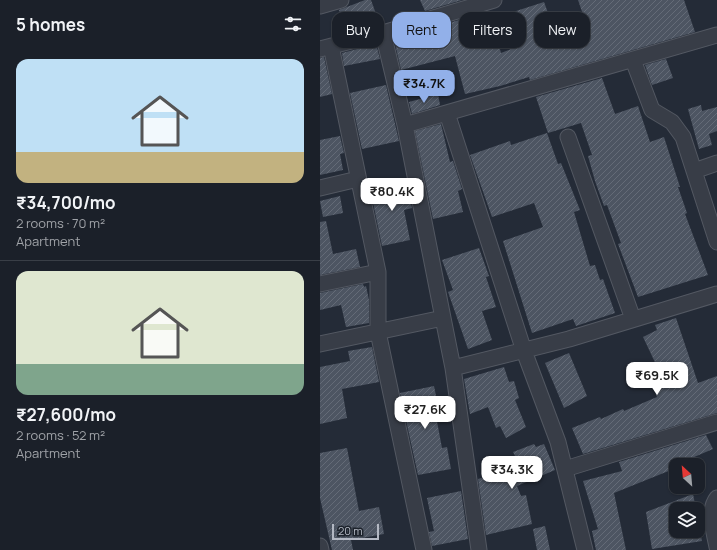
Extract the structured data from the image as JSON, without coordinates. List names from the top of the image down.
{
  "scale_bar": "20 m",
  "north": "top left",
  "page": {
    "heading": "5 homes",
    "chip": [
      "Buy",
      "Rent",
      "Filters",
      "New"
    ],
    "list": [
      {
        "name": "₹34,700/mo",
        "note": "2 rooms · 70 m² · Apartment"
      },
      {
        "name": "₹27,600/mo",
        "note": "2 rooms · 52 m² · Apartment"
      }
    ],
    "price": [
      "₹34.7K",
      "₹80.4K",
      "₹69.5K",
      "₹27.6K",
      "₹34.3K"
    ],
    "scale": "20 m"
  }
}
